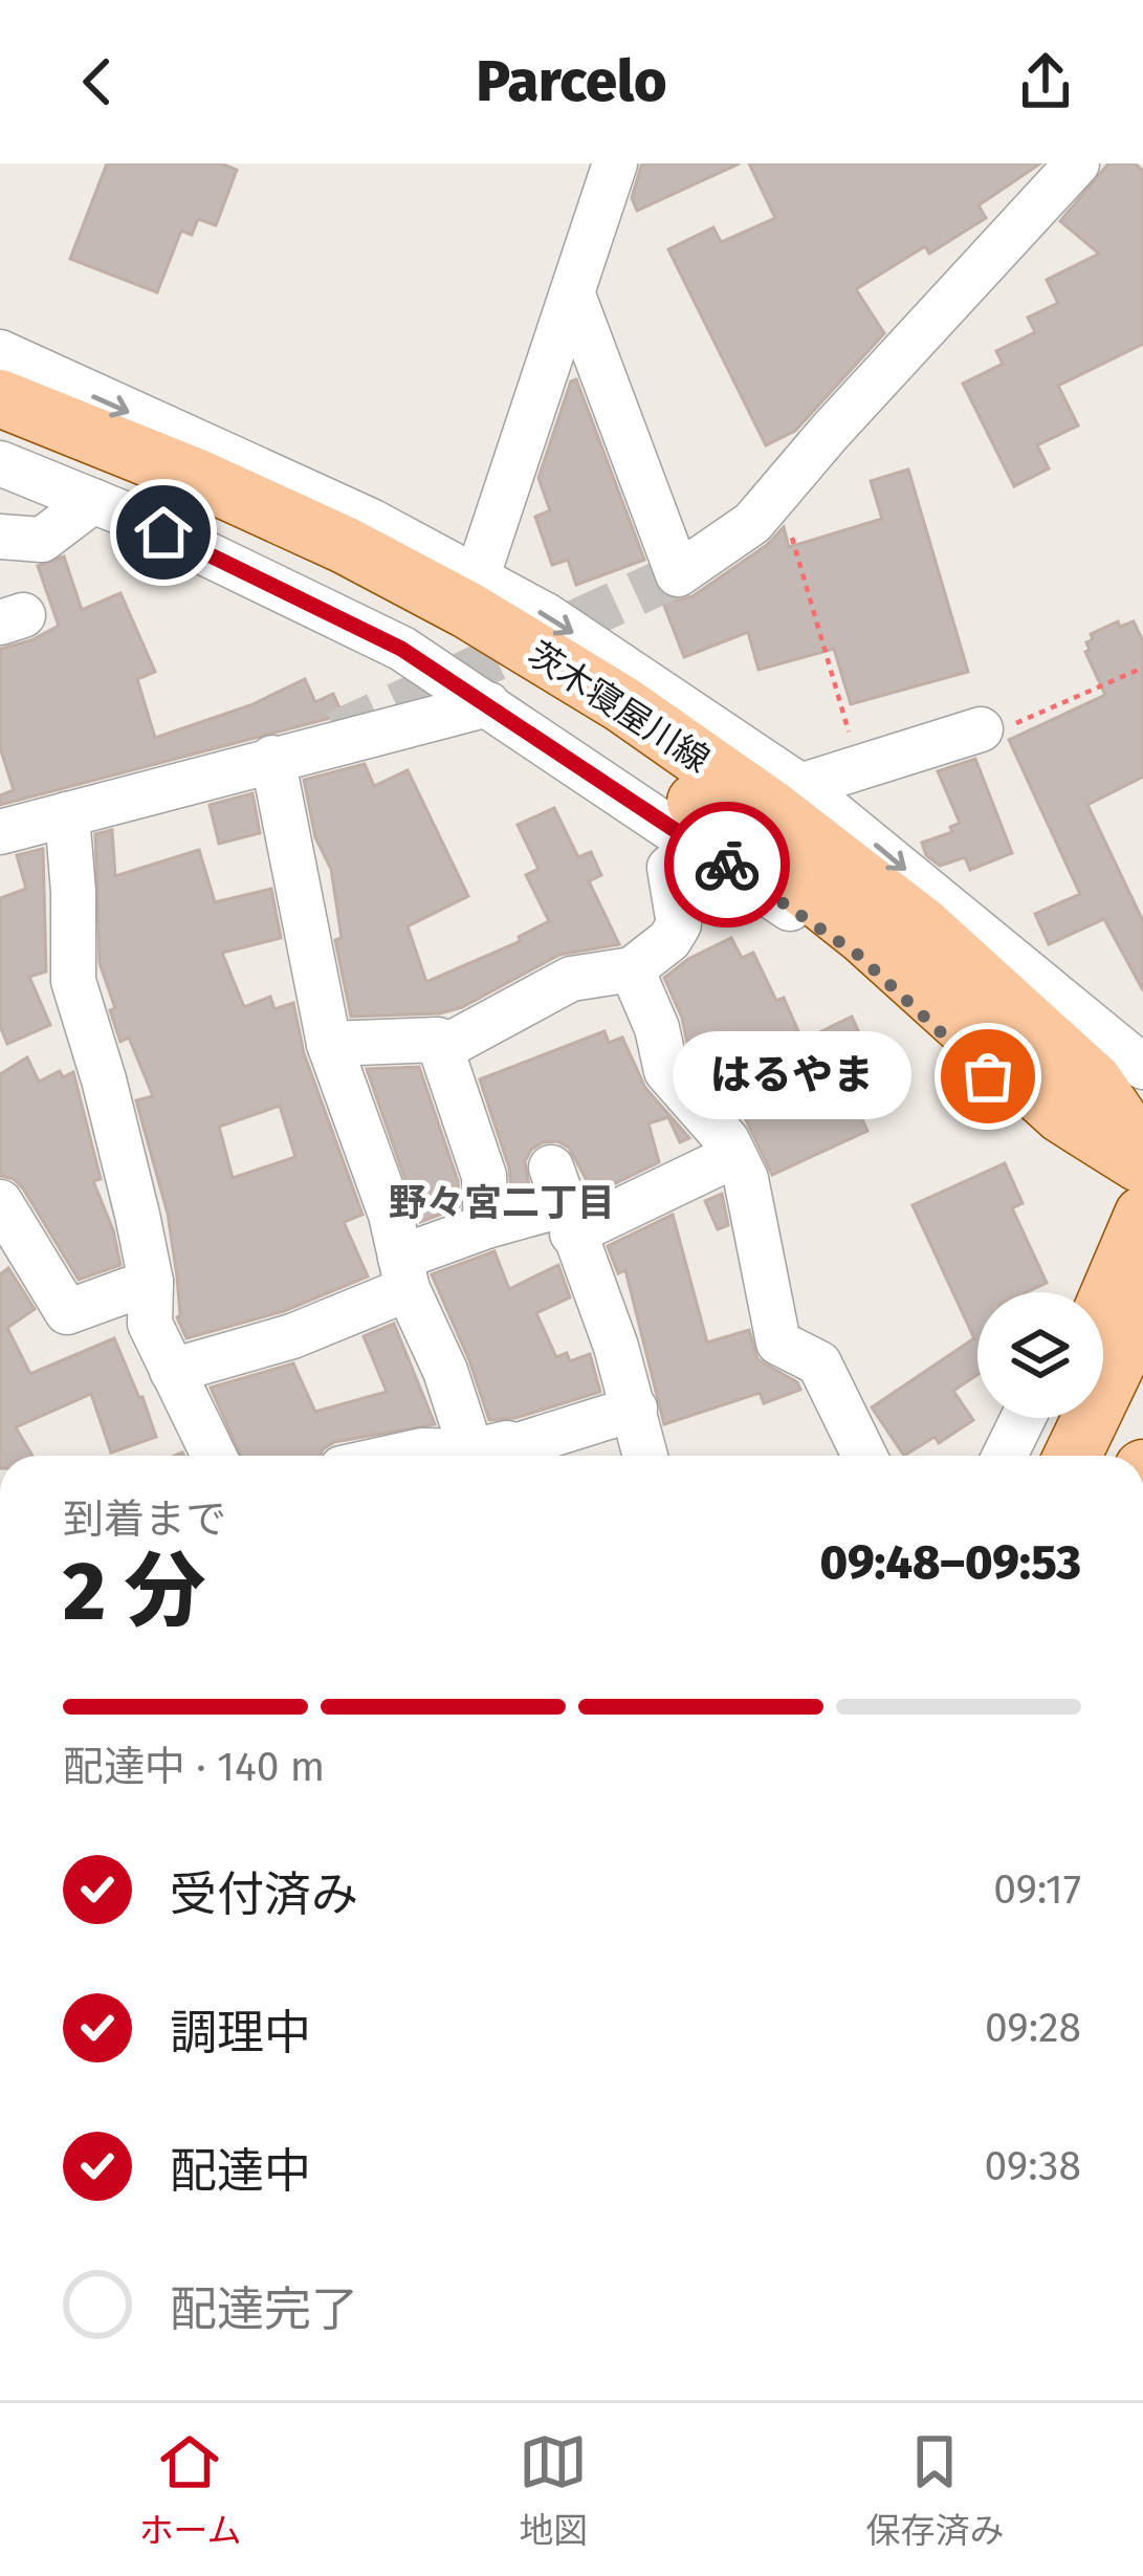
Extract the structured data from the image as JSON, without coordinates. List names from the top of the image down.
{
  "streets": {
    "main road": ["茨木寝屋川線"]
  },
  "districts": ["野々宮二丁目"],
  "places": ["はるやま"],
  "page": {
    "header": "Parcelo",
    "bubble": "はるやま",
    "heading": ["2 分", "到着まで", "09:48–09:53"],
    "bar": "配達中 · 140 m",
    "list": [
      ["受付済み", "09:17"],
      ["調理中", "09:28"],
      ["配達中", "09:38"],
      "配達完了"
    ],
    "tabs": ["ホーム", "地図", "保存済み"]
  }
}
